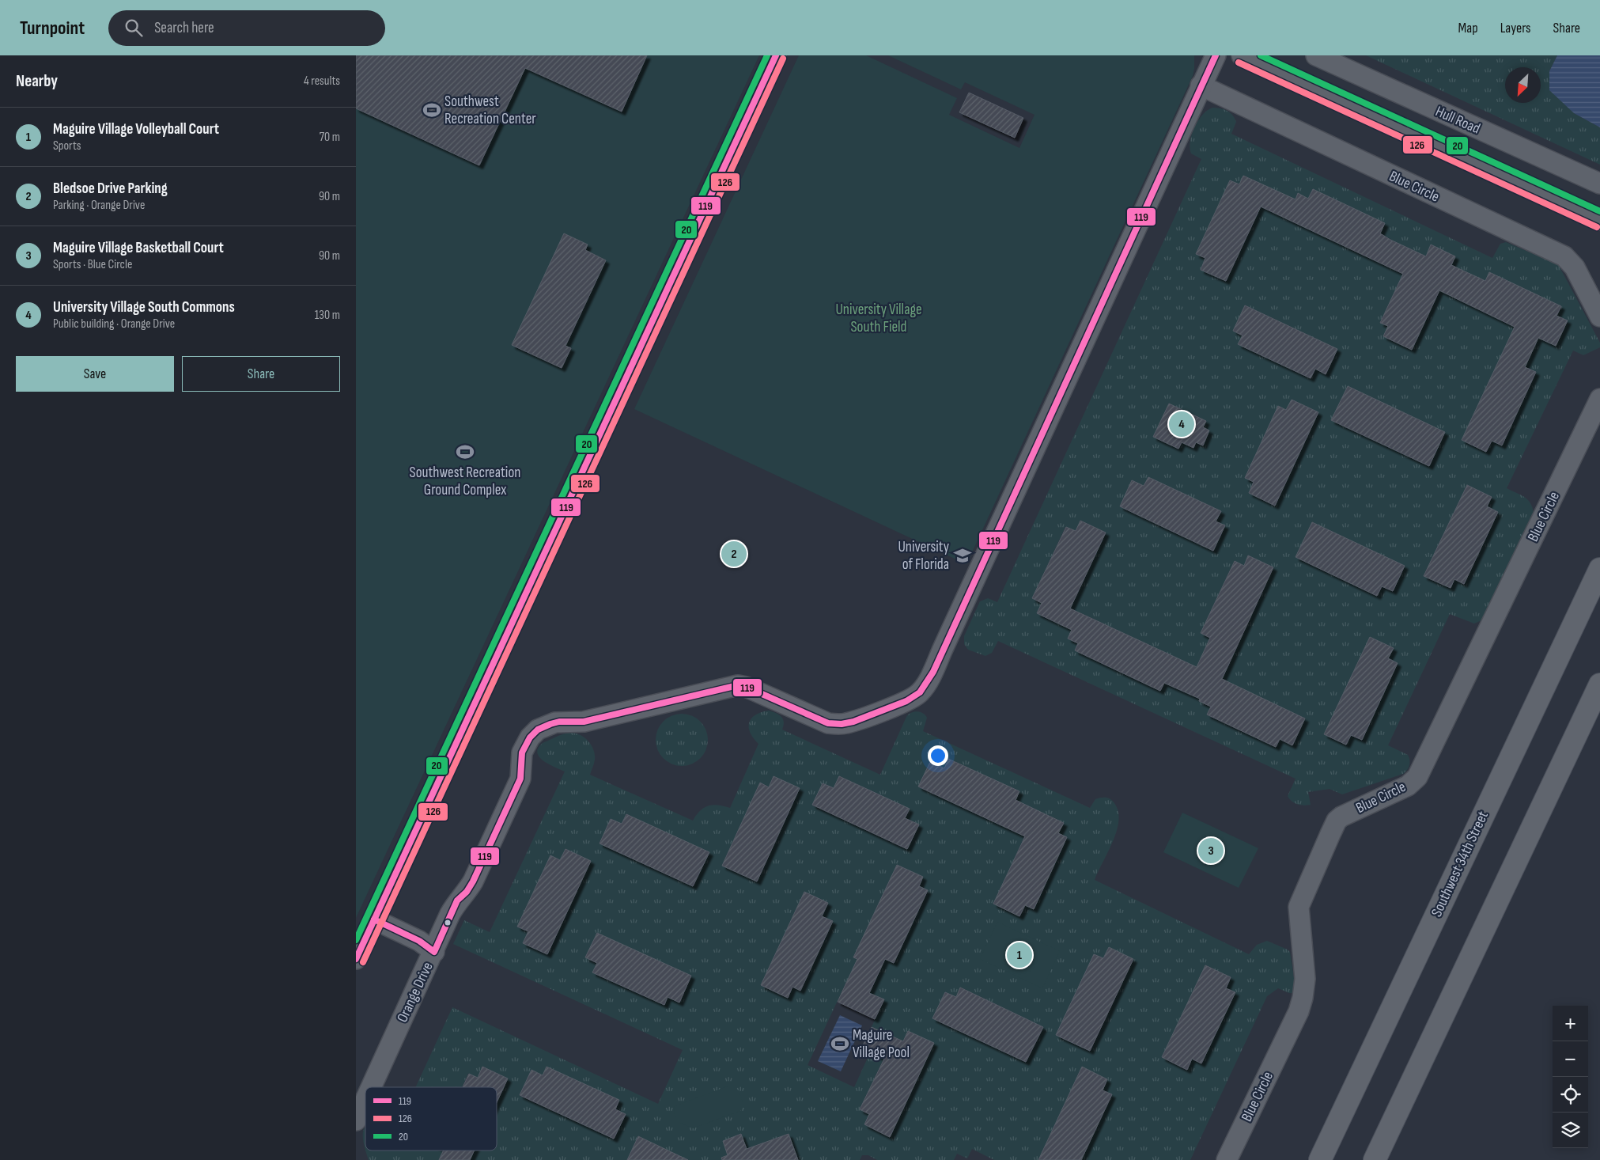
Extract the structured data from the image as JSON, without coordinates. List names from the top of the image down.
{
  "streets": {
    "main road": ["Southwest 34th Street"],
    "street": ["Hull Road", "Blue Circle", "Orange Drive"]
  },
  "crossings": [
    ["Blue Circle", "Orange Drive"]
  ],
  "parks": ["University Village South Field"],
  "places": {
    "sports": ["Southwest Recreation Center", "Southwest Recreation Ground Complex", "Maguire Village Pool"],
    "school or university": ["University of Florida"]
  },
  "lines": ["transit line 119", "transit line 20", "transit line 126"],
  "legend": ["119", "126", "20"],
  "north": "bottom left",
  "page": {
    "header": "Turnpoint",
    "search": "Search here",
    "nav": ["Map", "Layers", "Share"],
    "heading": ["Nearby", "4 results"],
    "list": [
      {
        "mark": "1",
        "name": "Maguire Village Volleyball Court",
        "note": "Sports",
        "value": "70 m"
      },
      {
        "mark": "2",
        "name": "Bledsoe Drive Parking",
        "note": "Parking · Orange Drive",
        "value": "90 m"
      },
      {
        "mark": "3",
        "name": "Maguire Village Basketball Court",
        "note": "Sports · Blue Circle",
        "value": "90 m"
      },
      {
        "mark": "4",
        "name": "University Village South Commons",
        "note": "Public building · Orange Drive",
        "value": "130 m"
      }
    ],
    "buttons": ["Save", "Share"],
    "pins": [
      "4",
      "2",
      "3",
      "1"
    ],
    "map_buttons": ["+", "−"]
  }
}
